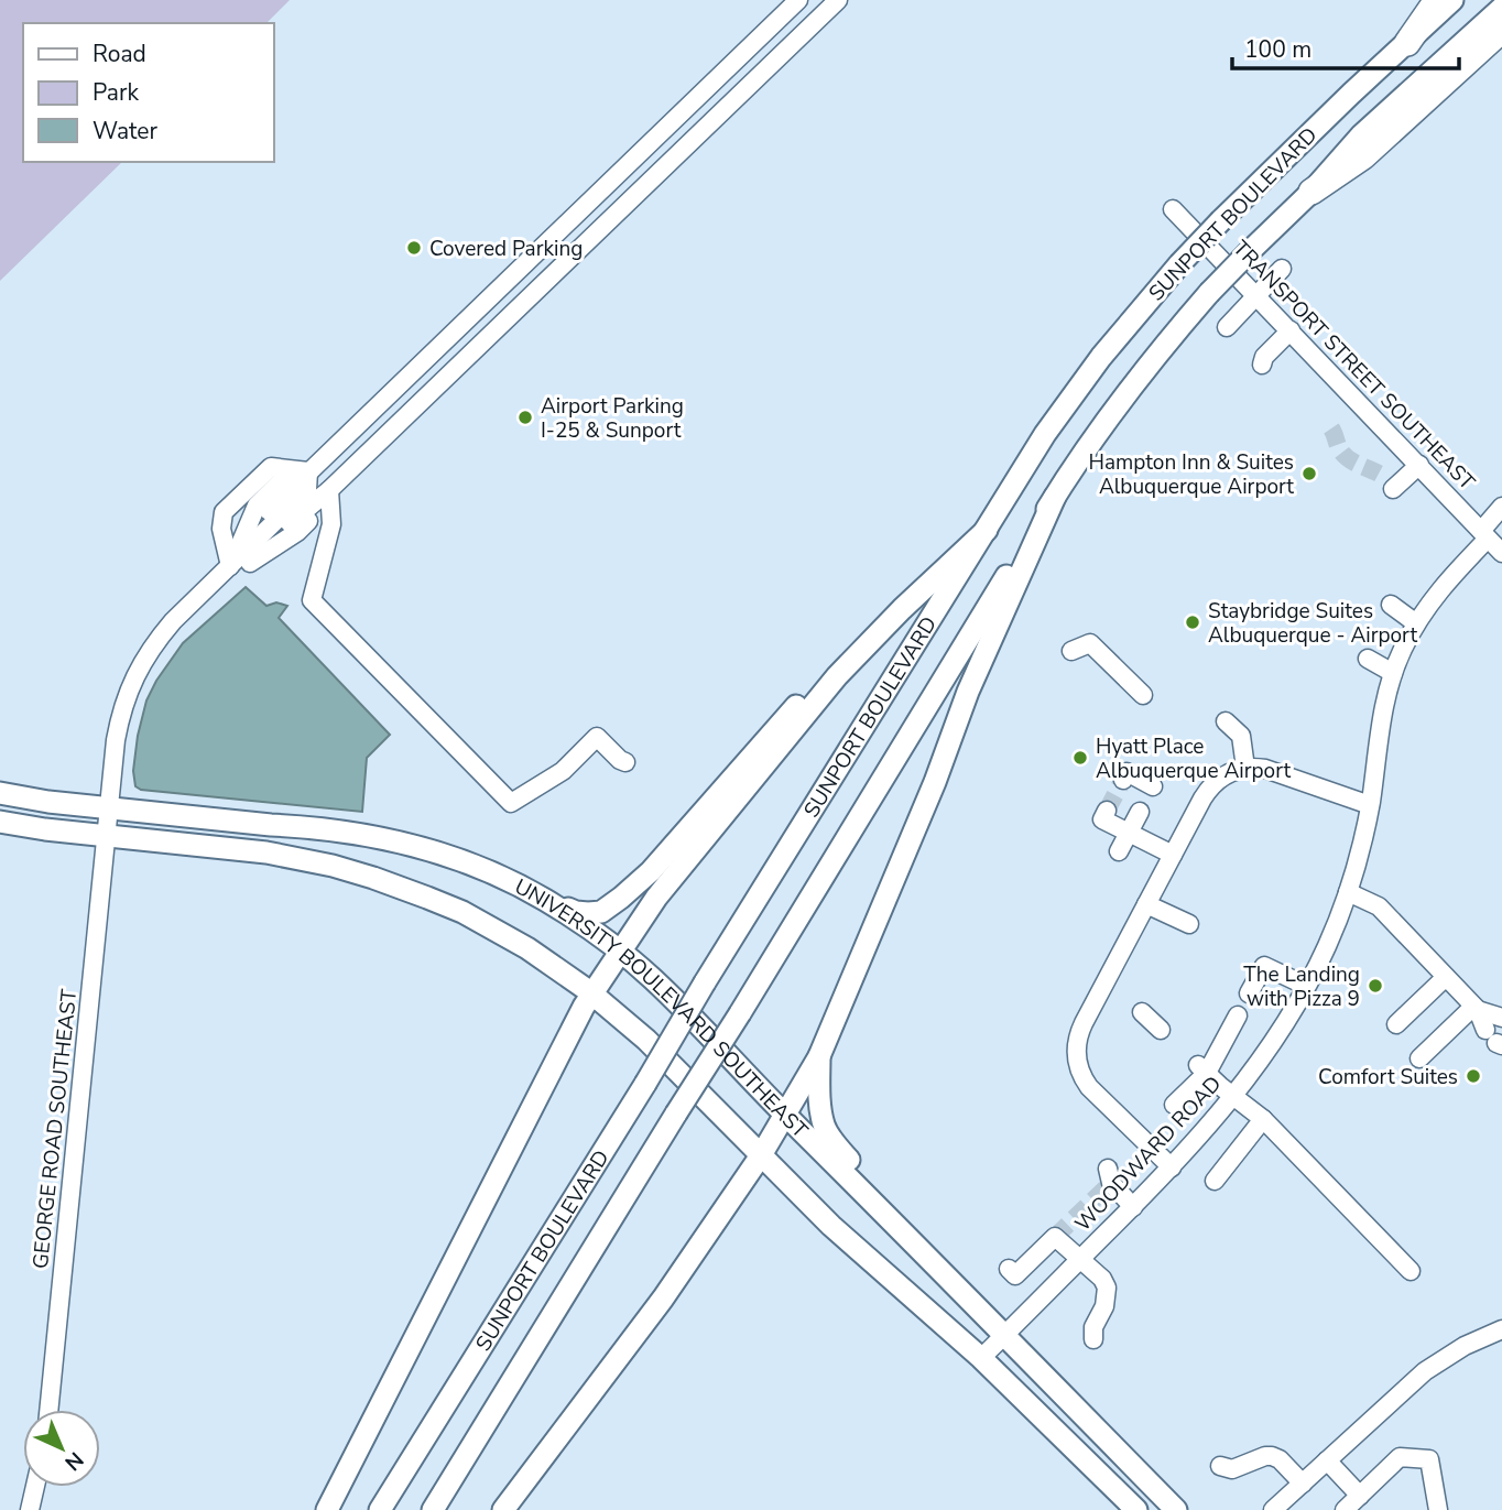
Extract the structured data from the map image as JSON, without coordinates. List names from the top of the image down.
{
  "streets": {
    "main road": ["SUNPORT BOULEVARD", "UNIVERSITY BOULEVARD SOUTHEAST"],
    "street": ["TRANSPORT STREET SOUTHEAST", "GEORGE ROAD SOUTHEAST", "WOODWARD ROAD"]
  },
  "crossings": [
    ["TRANSPORT STREET SOUTHEAST", "WOODWARD ROAD"],
    ["UNIVERSITY BOULEVARD SOUTHEAST", "GEORGE ROAD SOUTHEAST"],
    ["UNIVERSITY BOULEVARD SOUTHEAST", "WOODWARD ROAD"]
  ],
  "places": [
    "Covered Parking",
    "Airport Parking I-25 & Sunport",
    "Hampton Inn & Suites Albuquerque Airport",
    "Staybridge Suites Albuquerque - Airport",
    "Hyatt Place Albuquerque Airport",
    "The Landing with Pizza 9",
    "Comfort Suites"
  ],
  "legend": ["Road", "Park", "Water"],
  "scale_bar": "100 m",
  "north": "bottom right"
}
